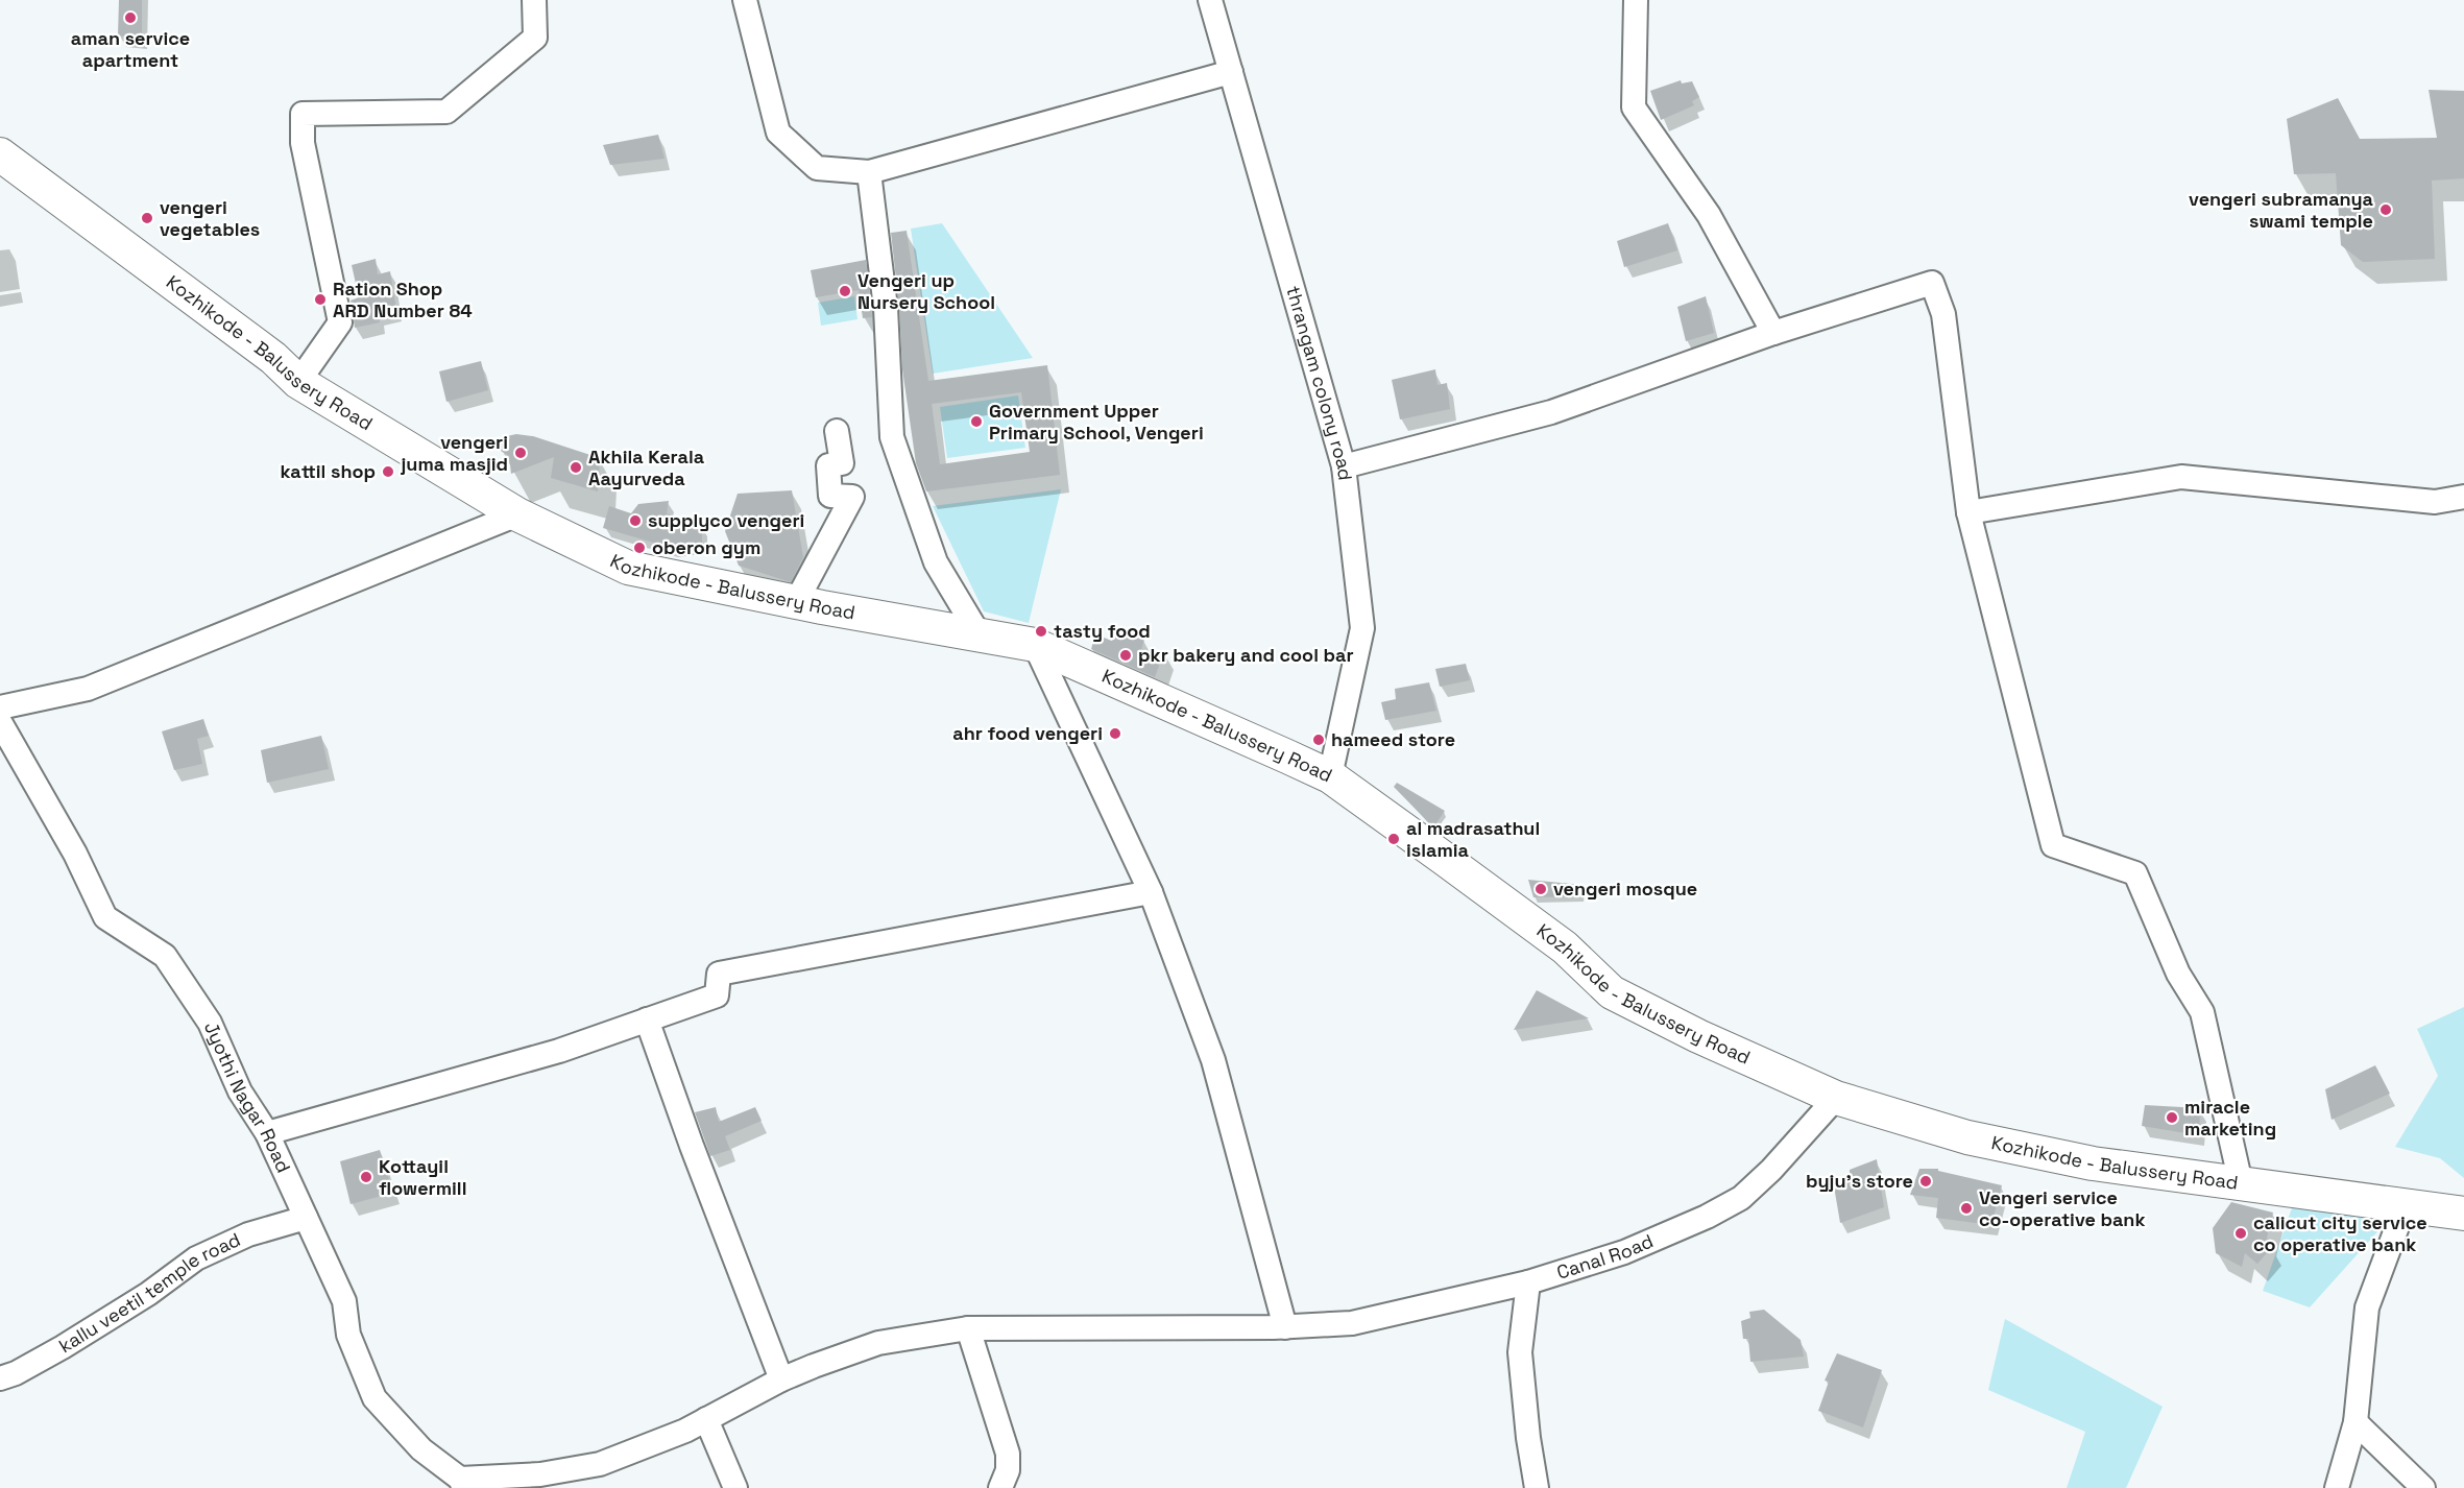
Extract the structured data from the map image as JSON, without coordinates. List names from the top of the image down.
{
  "streets": {
    "main road": ["Kozhikode - Balussery Road"],
    "street": [
      "thrangam colony road",
      "Jyothi Nagar Road",
      "Canal Road",
      "kallu veetil temple road"
    ]
  },
  "crossings": [
    ["Kozhikode - Balussery Road", "thrangam colony road"],
    ["Kozhikode - Balussery Road", "Canal Road"],
    ["Jyothi Nagar Road", "Canal Road"],
    ["Jyothi Nagar Road", "kallu veetil temple road"]
  ],
  "places": [
    "aman service apartment",
    "vengeri subramanya swami temple",
    "vengeri vegetables",
    "Vengeri up Nursery School",
    "Ration Shop ARD Number 84",
    "Government Upper Primary School, Vengeri",
    "vengeri juma masjid",
    "Akhila Kerala Aayurveda",
    "kattil shop",
    "supplyco vengeri",
    "oberon gym",
    "tasty food",
    "pkr bakery and cool bar",
    "ahr food vengeri",
    "hameed store",
    "al madrasathul islamia",
    "vengeri mosque",
    "miracle marketing",
    "Kottayil flowermill",
    "byju's store",
    "Vengeri service co-operative bank",
    "calicut city service co operative bank"
  ]
}
